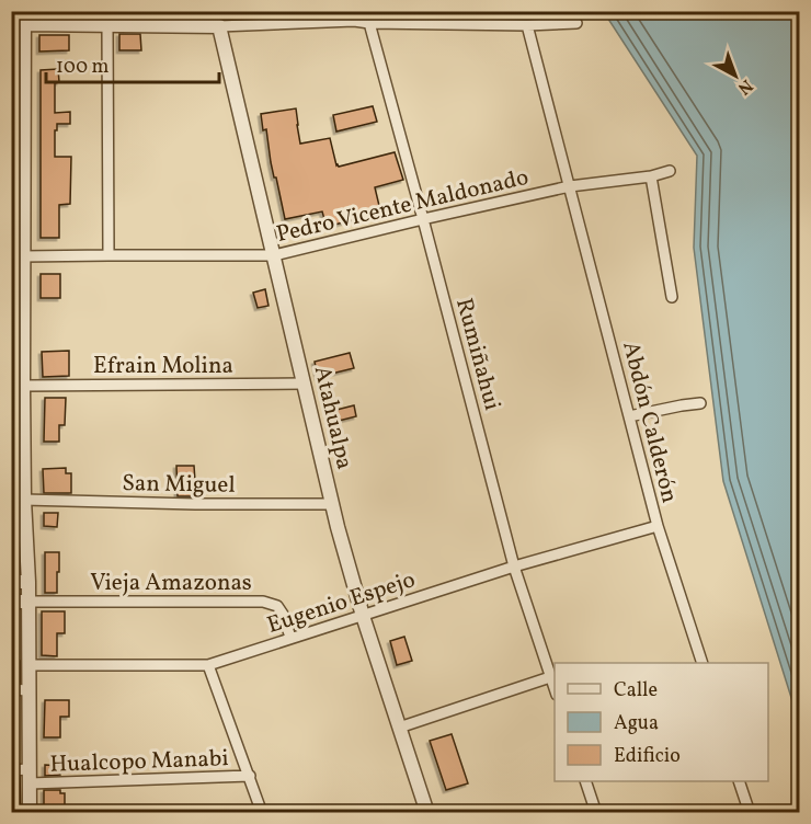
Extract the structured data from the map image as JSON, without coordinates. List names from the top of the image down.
{
  "streets": {
    "street": [
      "Pedro Vicente Maldonado",
      "Rumiñahui",
      "Efrain Molina",
      "Atahualpa",
      "Abdón Calderón",
      "San Miguel",
      "Vieja Amazonas",
      "Eugenio Espejo",
      "Hualcopo Manabi"
    ]
  },
  "crossings": [
    ["Pedro Vicente Maldonado", "Rumiñahui"],
    ["Pedro Vicente Maldonado", "Atahualpa"],
    ["Pedro Vicente Maldonado", "Abdón Calderón"],
    ["Rumiñahui", "Eugenio Espejo"],
    ["Efrain Molina", "Atahualpa"],
    ["Atahualpa", "San Miguel"],
    ["Atahualpa", "Eugenio Espejo"],
    ["Abdón Calderón", "Eugenio Espejo"],
    ["Vieja Amazonas", "Eugenio Espejo"]
  ],
  "legend": ["Calle", "Agua", "Edificio"],
  "scale_bar": "100 m",
  "north": "bottom right"
}
